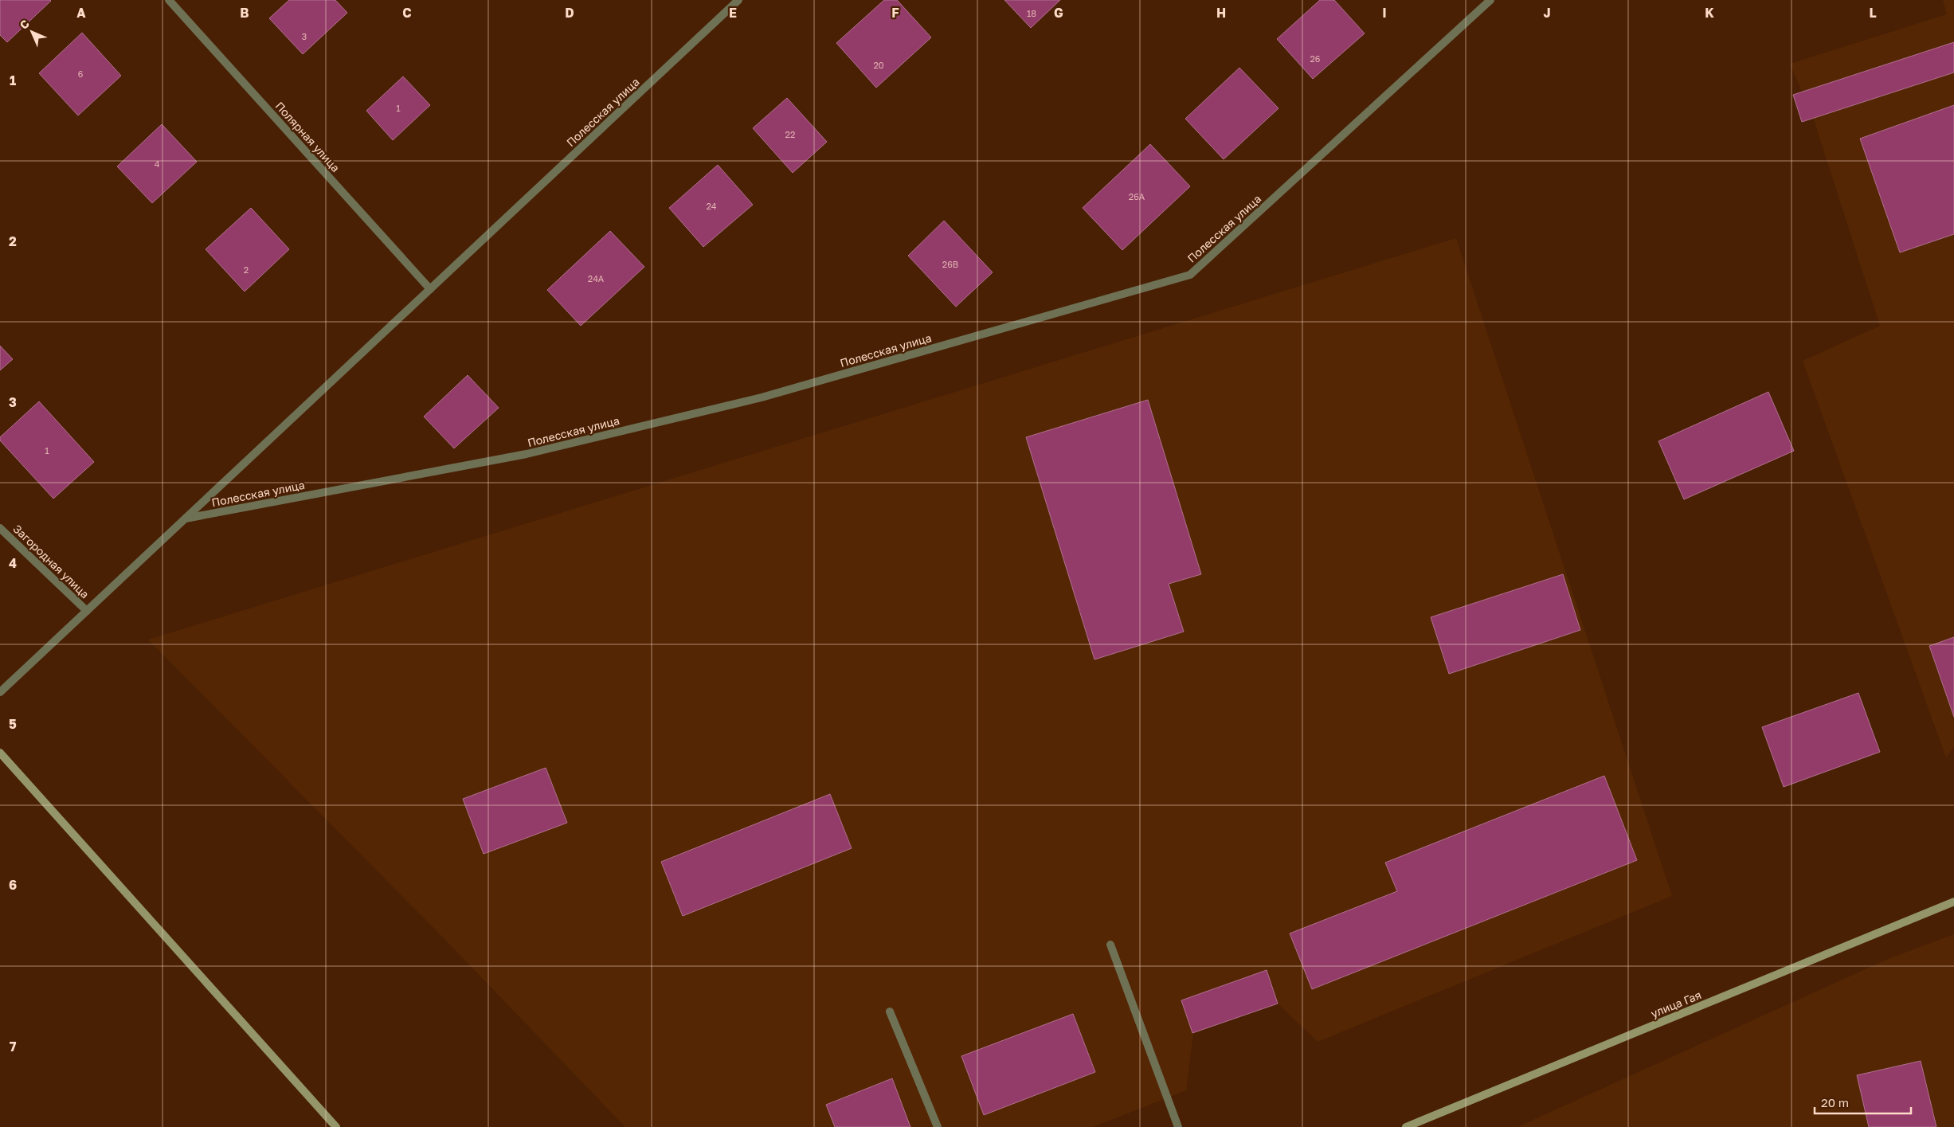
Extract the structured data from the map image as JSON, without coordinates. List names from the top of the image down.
{
  "streets": {
    "main road": ["улица Гая"],
    "street": ["Полесская улица", "Полярная улица", "Загородная улица"]
  },
  "crossings": [
    ["Полесская улица", "Полярная улица"],
    ["Полесская улица", "Загородная улица"]
  ],
  "house_numbers": [
    "18",
    "3",
    "26",
    "20",
    "6",
    "1",
    "22",
    "4",
    "26А",
    "24",
    "26В",
    "2",
    "24А",
    "1"
  ],
  "scale_bar": "20 m",
  "north": "top left",
  "grid": {
    "columns": [
      "A",
      "B",
      "C",
      "D",
      "E",
      "F",
      "G",
      "H",
      "I",
      "J",
      "K",
      "L"
    ],
    "rows": [
      "1",
      "2",
      "3",
      "4",
      "5",
      "6",
      "7"
    ]
  }
}
